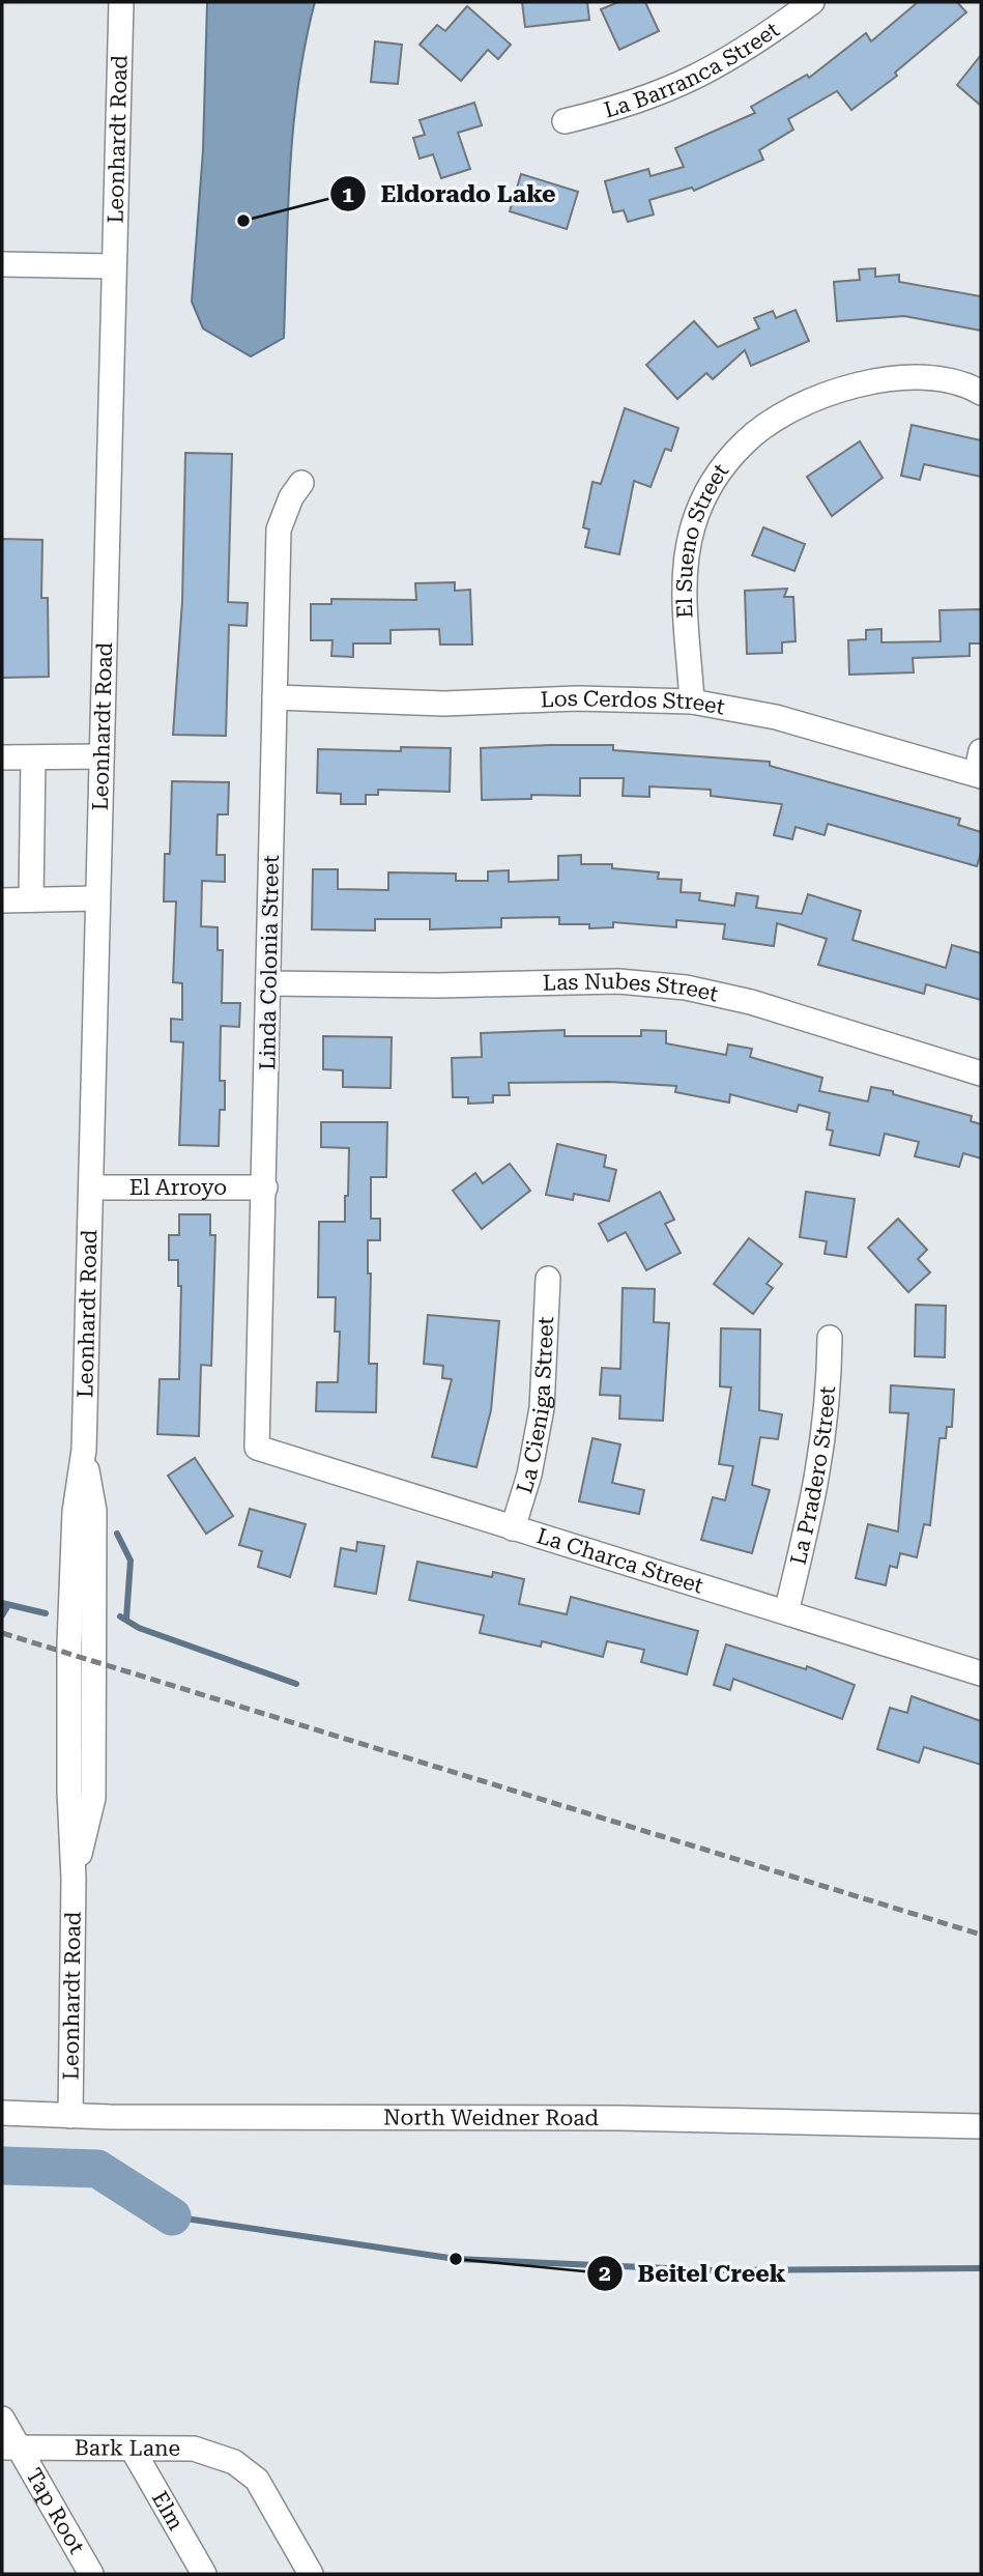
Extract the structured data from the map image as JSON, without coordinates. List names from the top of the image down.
{
  "streets": {
    "street": [
      "La Barranca Street",
      "Leonhardt Road",
      "El Sueno Street",
      "Los Cerdos Street",
      "Linda Colonia Street",
      "Las Nubes Street",
      "El Arroyo",
      "La Cieniga Street",
      "La Pradero Street",
      "La Charca Street",
      "North Weidner Road",
      "Bark Lane",
      "Tap Root",
      "Elm"
    ]
  },
  "crossings": [
    ["Leonhardt Road", "El Arroyo"],
    ["Leonhardt Road", "North Weidner Road"],
    ["El Sueno Street", "Los Cerdos Street"],
    ["Los Cerdos Street", "Linda Colonia Street"],
    ["Linda Colonia Street", "Las Nubes Street"],
    ["Linda Colonia Street", "El Arroyo"],
    ["Linda Colonia Street", "La Charca Street"],
    ["La Cieniga Street", "La Charca Street"],
    ["La Pradero Street", "La Charca Street"],
    ["Bark Lane", "Tap Root"],
    ["Bark Lane", "Elm"]
  ],
  "places": ["Eldorado Lake", "Beitel Creek"]
}
